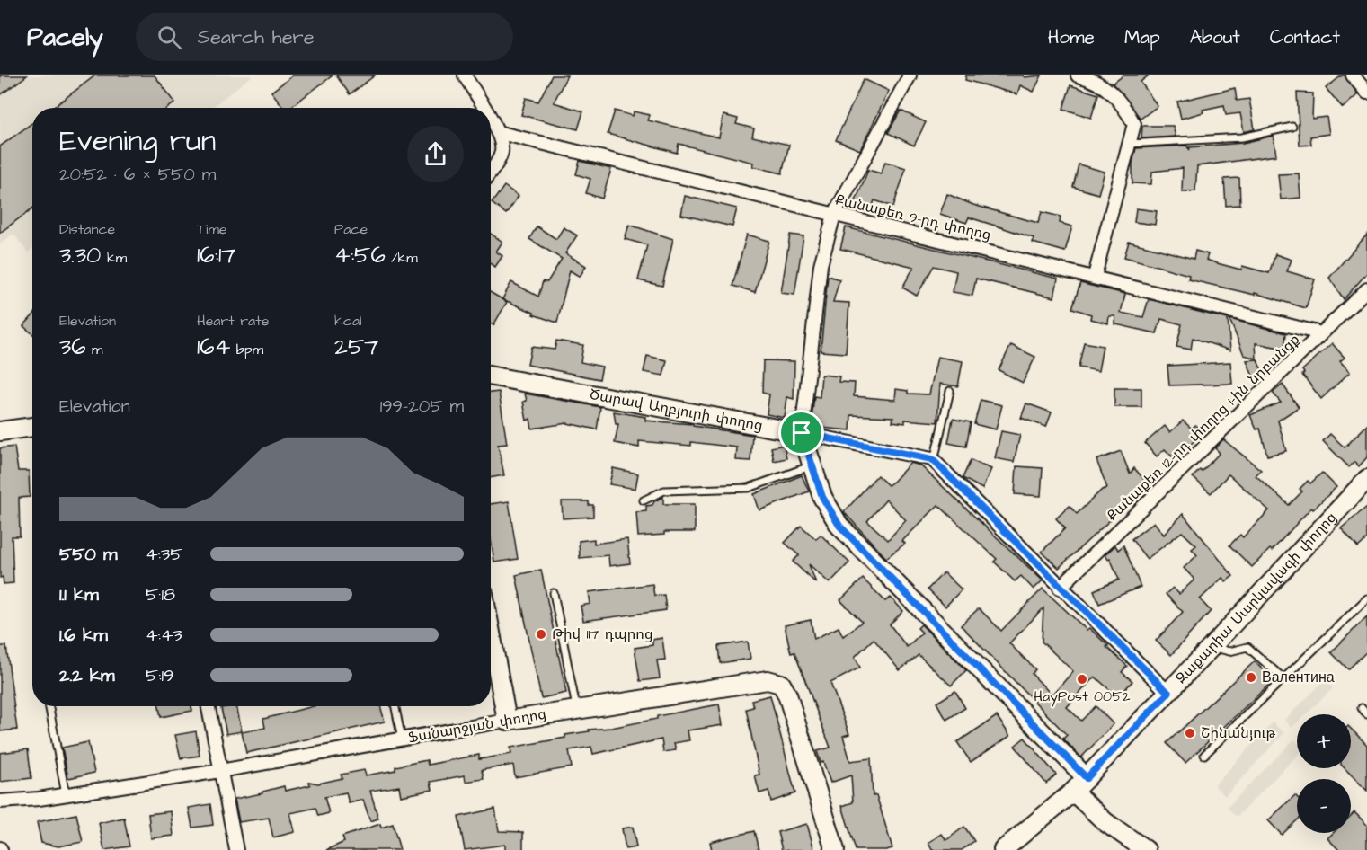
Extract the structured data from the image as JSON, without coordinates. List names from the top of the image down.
{
  "streets": {
    "street": [
      "Քանաքեռ 9-րդ փողոց",
      "Ծարավ Աղբյուրի փողոց",
      "Քանաքեռ 12-րդ փողոց 1-ին նրբանցք",
      "Զաքարիա Սարկավագի փողոց",
      "Ֆանարջյան փողոց"
    ]
  },
  "crossings": [
    ["Քանաքեռ 9-րդ փողոց", "Քանաքեռ 12-րդ փողոց 1-ին նրբանցք"]
  ],
  "places": [
    "Թիվ 117 դպրոց",
    "Валентина",
    "HayPost 0052",
    "Շինանյութ"
  ],
  "page": {
    "header": "Pacely",
    "search": "Search here",
    "nav": [
      "Home",
      "Map",
      "About",
      "Contact"
    ],
    "heading": ["Evening run", "20:52 · 6 × 550 m"],
    "stats": [
      ["Distance", "3.30 km"],
      ["Time", "16:17"],
      ["Pace", "4:56 /km"],
      ["Elevation", "36 m"],
      ["Heart rate", "164 bpm"],
      ["kcal", "257"]
    ],
    "chart": ["Elevation", "199–205 m"],
    "list": [
      {
        "name": "550 m",
        "note": "4:35"
      },
      {
        "name": "1.1 km",
        "note": "5:18"
      },
      {
        "name": "1.6 km",
        "note": "4:43"
      },
      {
        "name": "2.2 km",
        "note": "5:19"
      }
    ],
    "map_buttons": ["+", "−"]
  }
}
